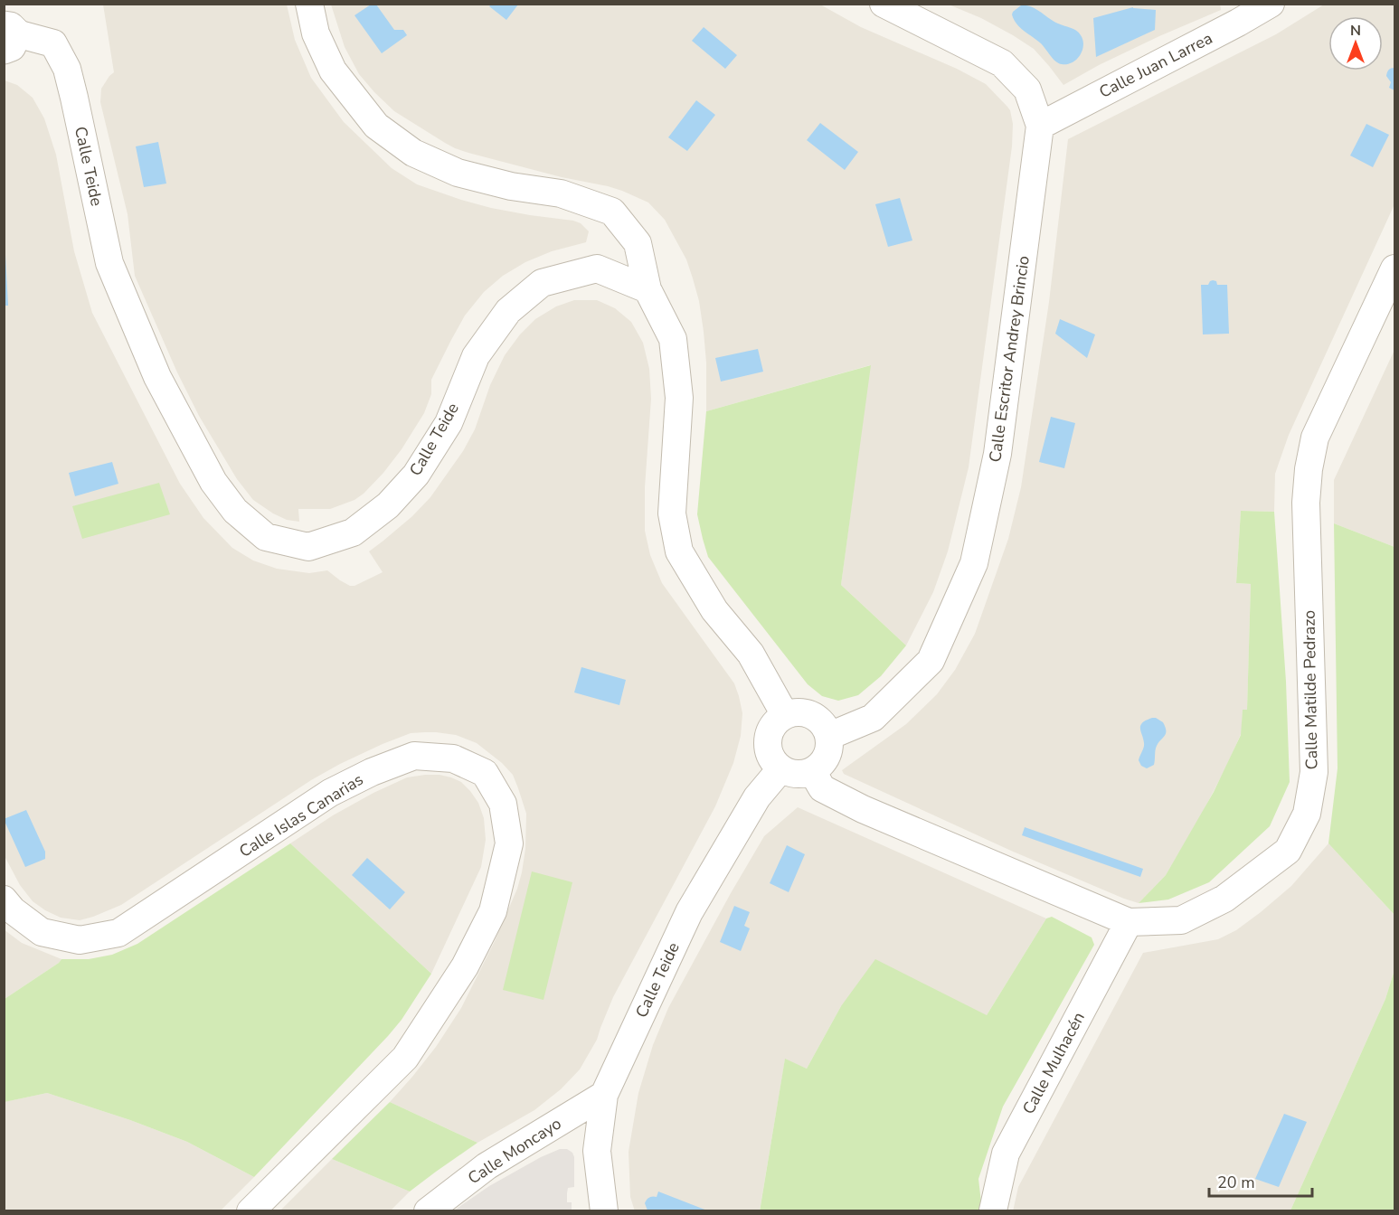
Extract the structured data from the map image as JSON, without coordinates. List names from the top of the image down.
{
  "streets": {
    "street": [
      "Calle Juan Larrea",
      "Calle Teide",
      "Calle Escritor Andrey Brincio",
      "Calle Matilde Pedrazo",
      "Calle Islas Canarias",
      "Calle Mulhacén",
      "Calle Moncayo"
    ]
  },
  "crossings": [
    ["Calle Juan Larrea", "Calle Escritor Andrey Brincio"],
    ["Calle Teide", "Calle Escritor Andrey Brincio"],
    ["Calle Teide", "Calle Matilde Pedrazo"],
    ["Calle Teide", "Calle Moncayo"],
    ["Calle Escritor Andrey Brincio", "Calle Matilde Pedrazo"],
    ["Calle Matilde Pedrazo", "Calle Mulhacén"]
  ],
  "scale_bar": "20 m",
  "north": "top"
}
